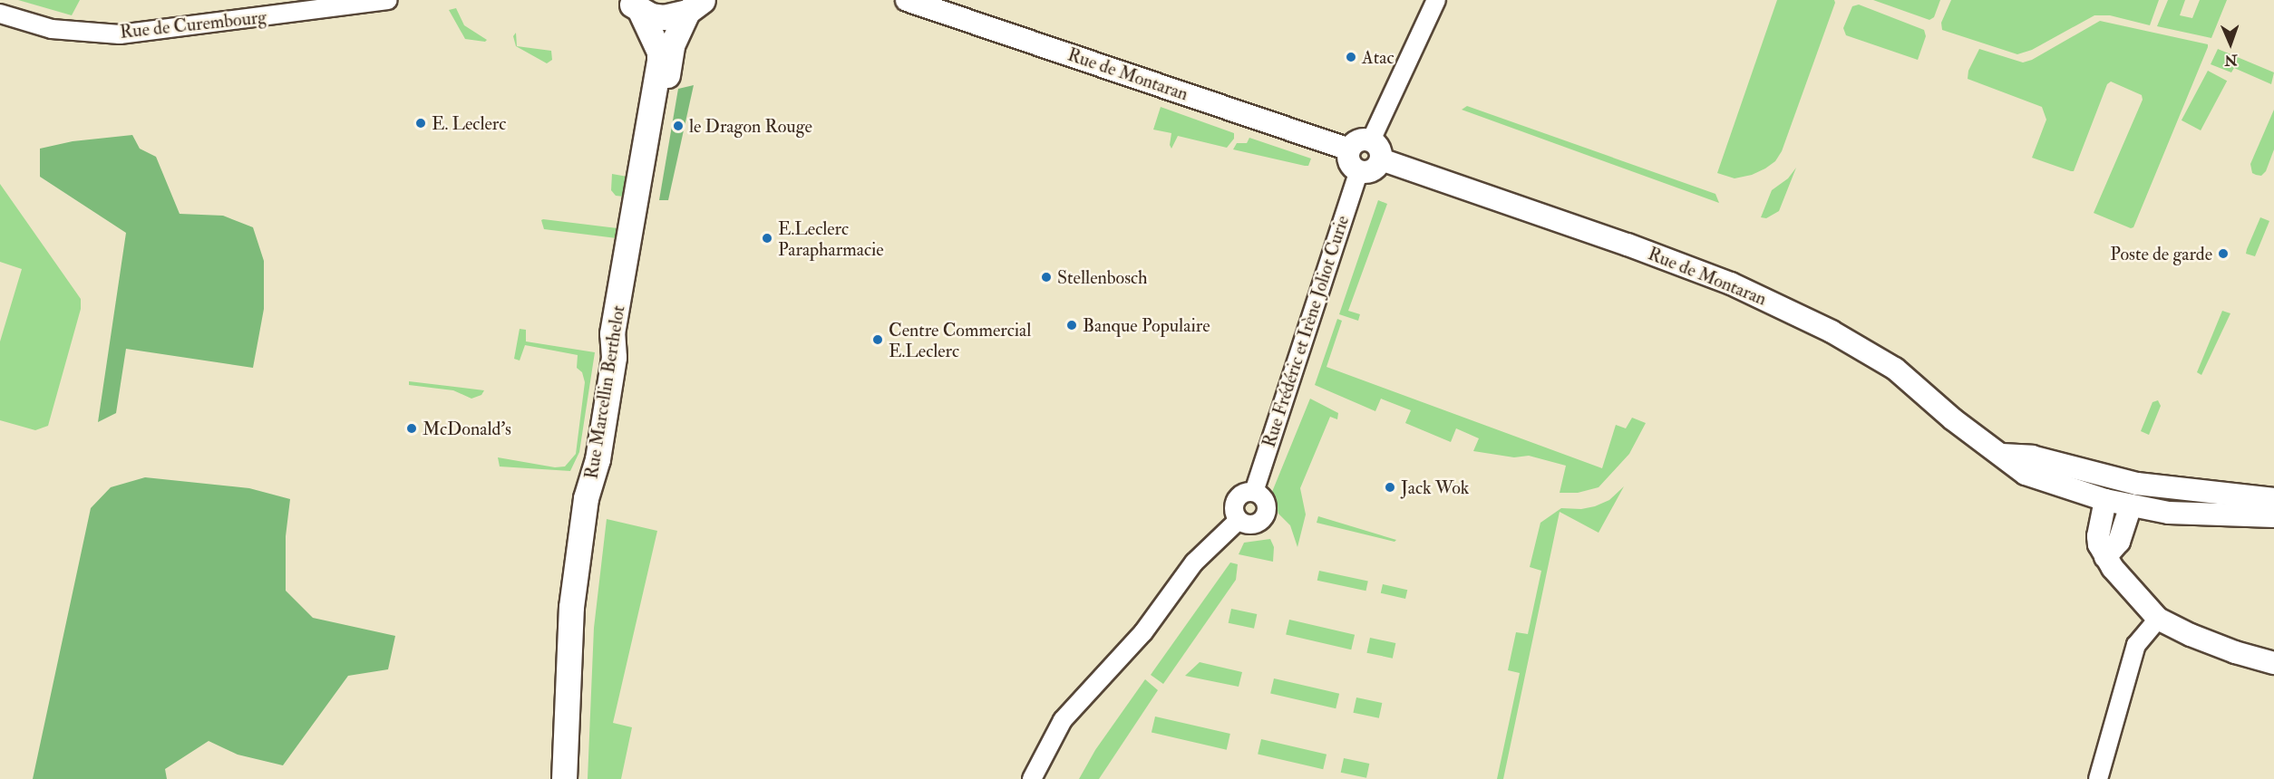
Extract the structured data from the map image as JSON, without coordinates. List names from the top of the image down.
{
  "streets": {
    "main road": ["Rue Marcellin Berthelot"],
    "street": ["Rue de Curembourg", "Rue de Montaran", "Rue Frédéric et Irène Joliot Curie"]
  },
  "crossings": [
    ["Rue de Montaran", "Rue Frédéric et Irène Joliot Curie"]
  ],
  "places": [
    "Atac",
    "E. Leclerc",
    "le Dragon Rouge",
    "E.Leclerc Parapharmacie",
    "Poste de garde",
    "Stellenbosch",
    "Banque Populaire",
    "Centre Commercial E.Leclerc",
    "McDonald's",
    "Jack Wok"
  ],
  "north": "bottom"
}
